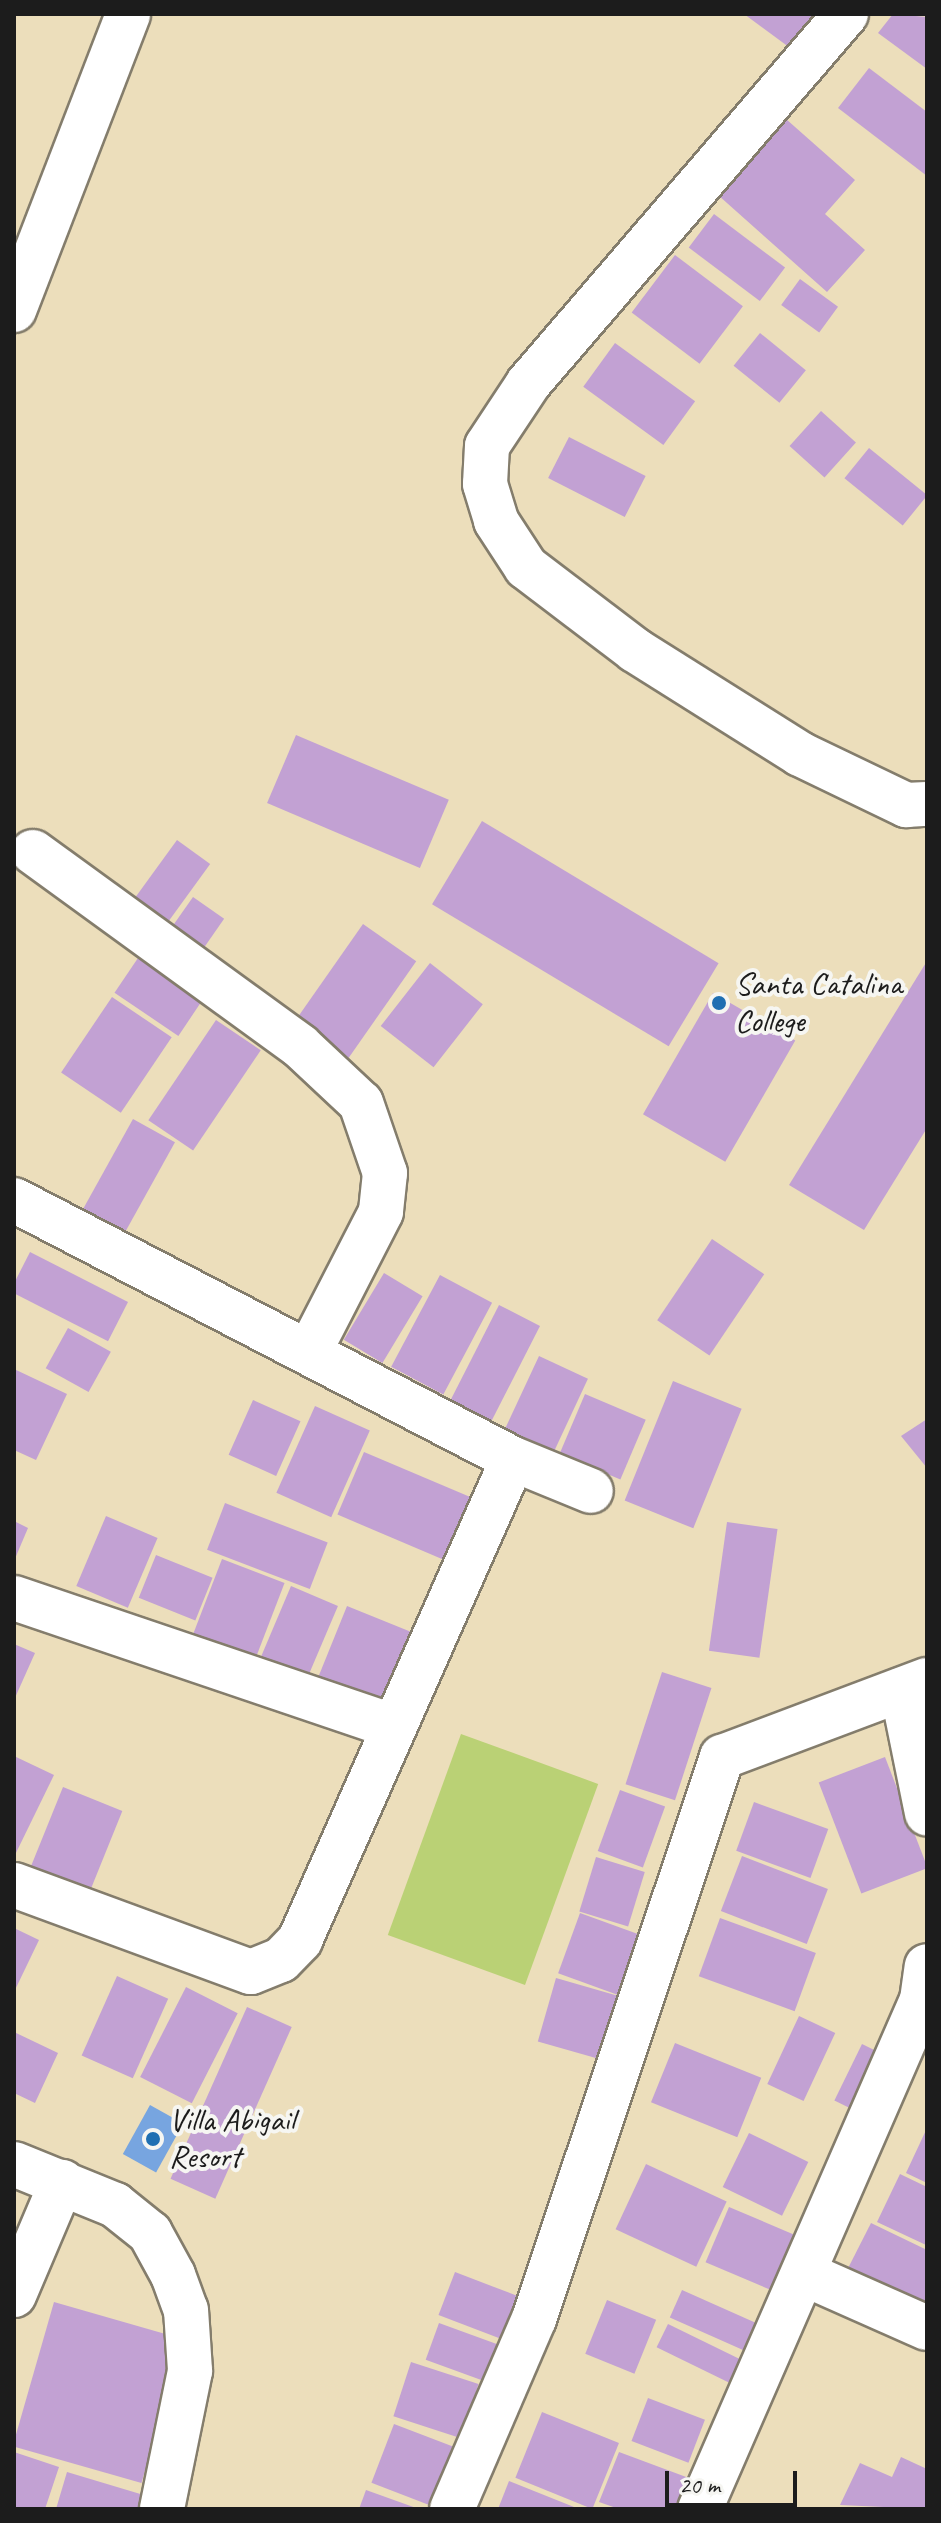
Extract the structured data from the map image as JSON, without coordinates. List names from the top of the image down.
{
  "places": ["Santa Catalina College", "Villa Abigail Resort"],
  "scale_bar": "20 m"
}
